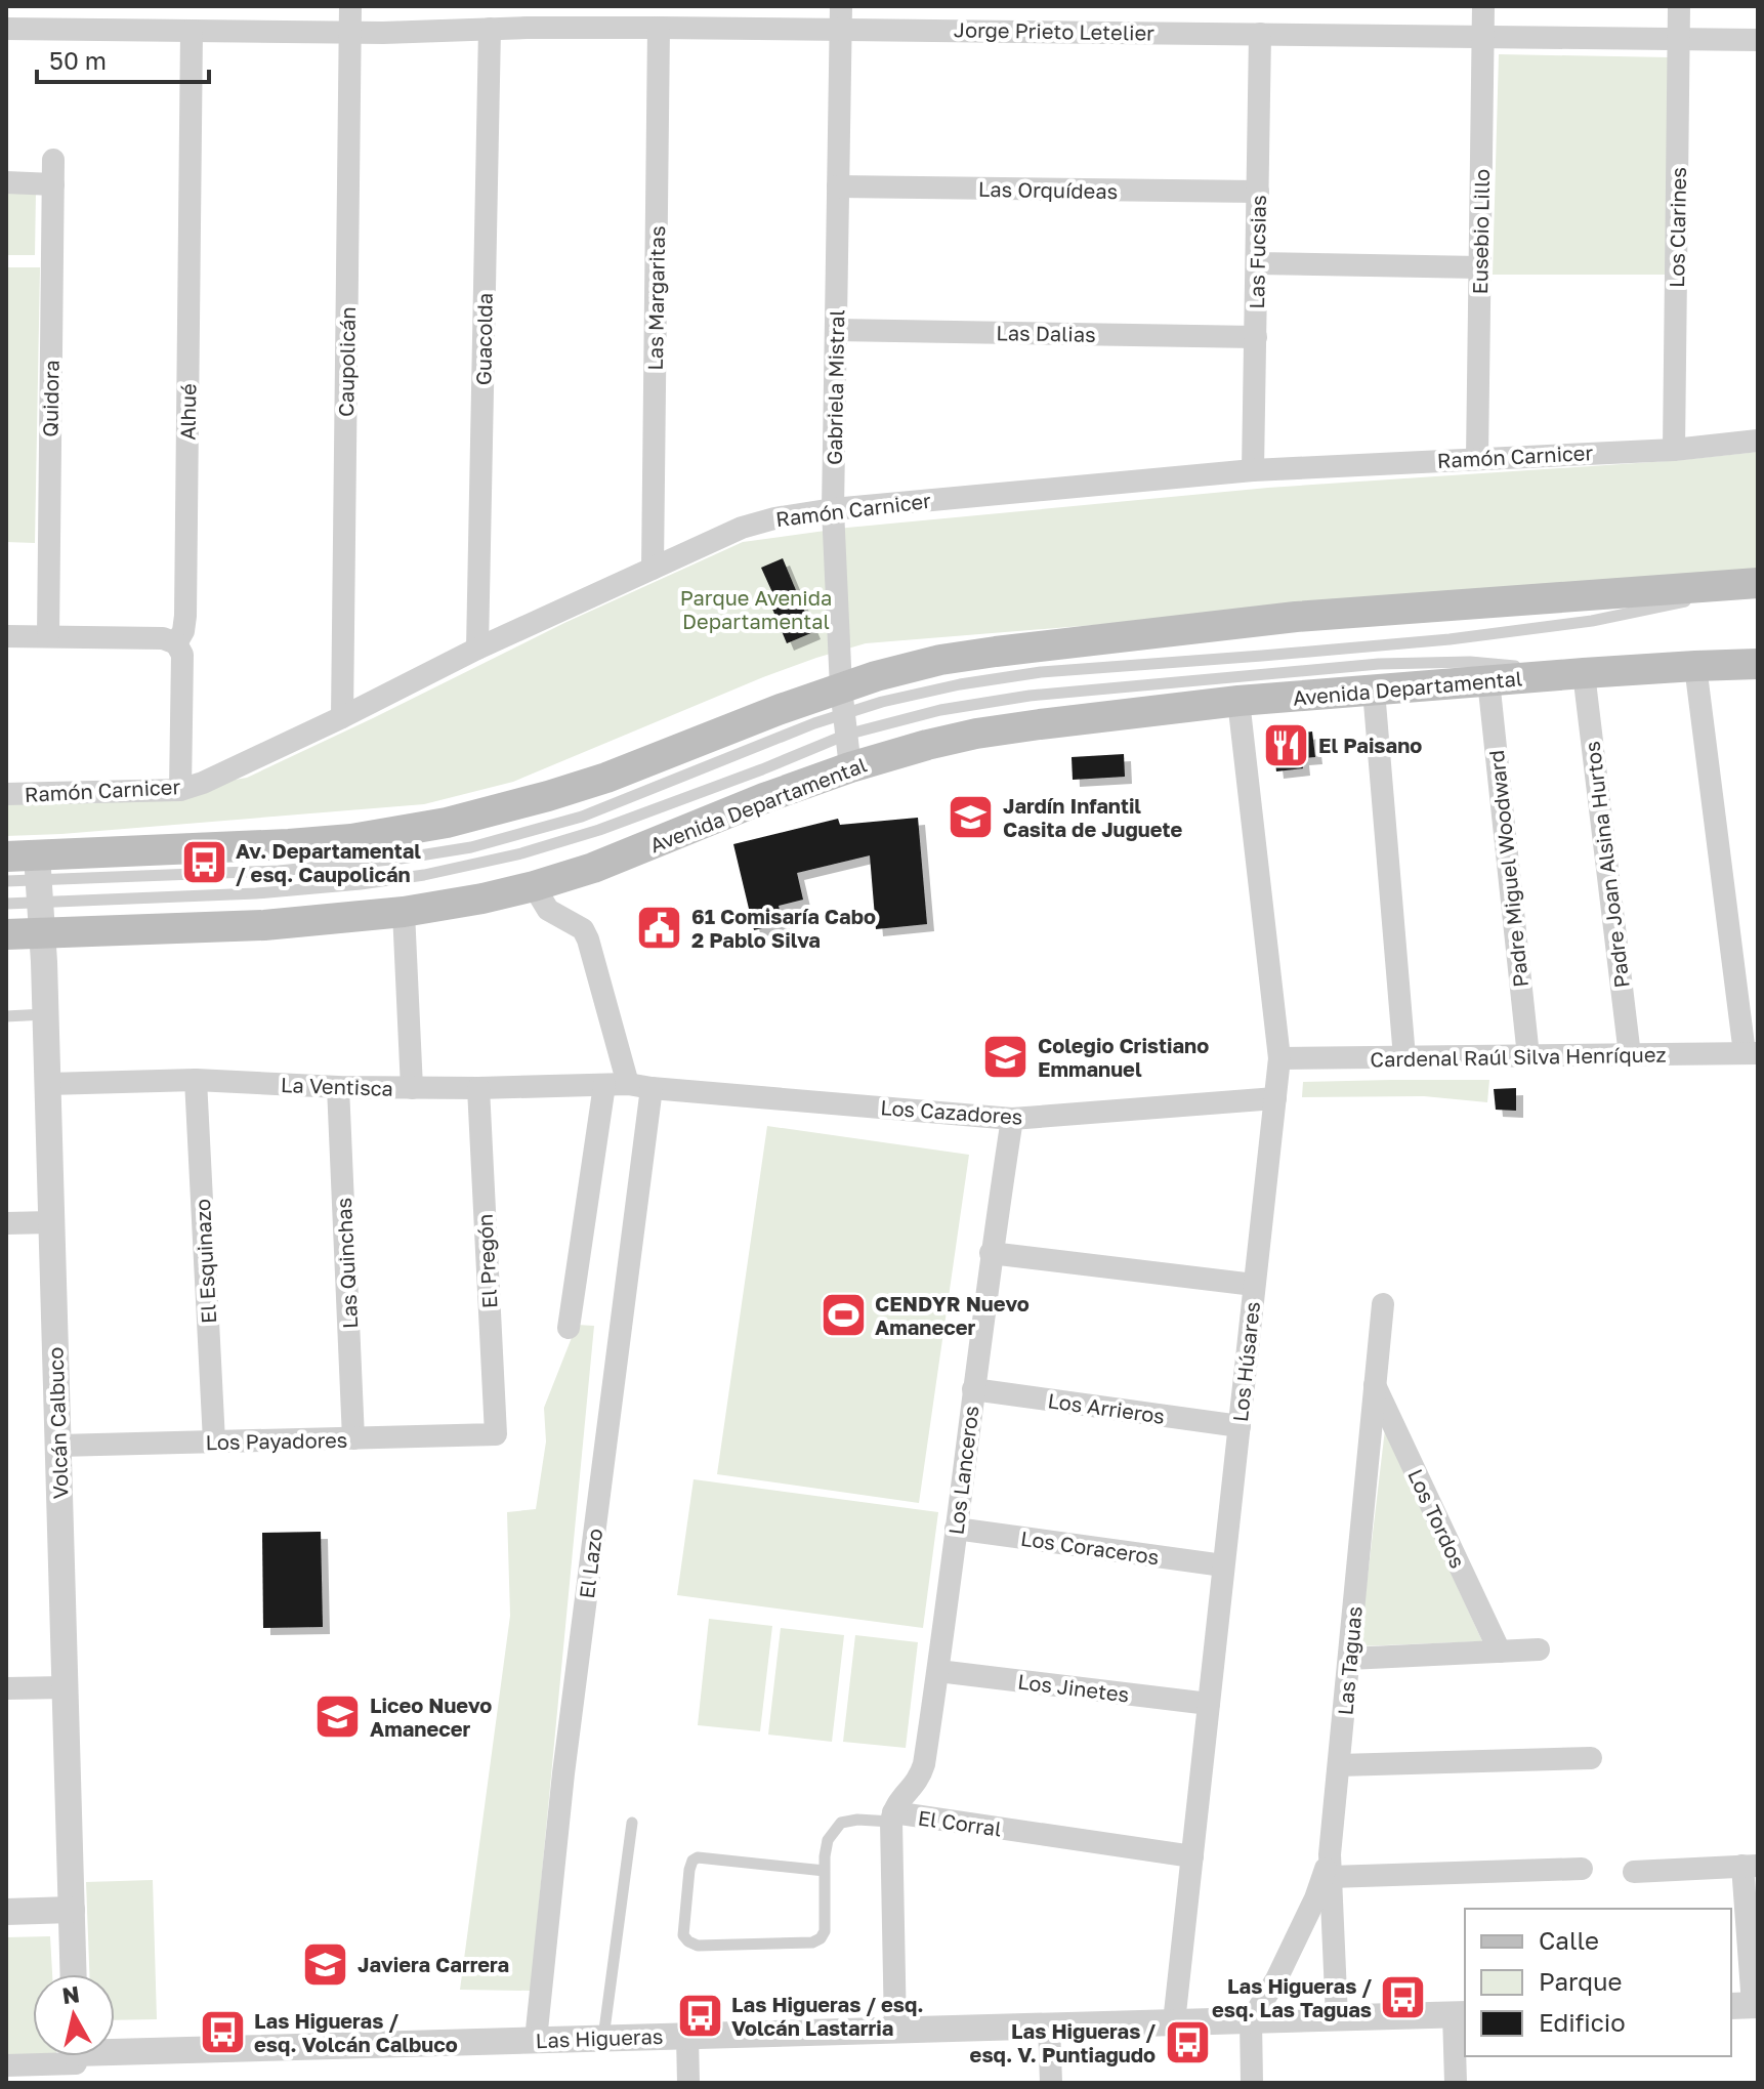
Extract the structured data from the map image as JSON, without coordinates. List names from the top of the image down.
{
  "streets": {
    "main road": ["Avenida Departamental"],
    "street": [
      "Jorge Prieto Letelier",
      "Las Orquídeas",
      "Los Clarines",
      "Eusebio Lillo",
      "Las Fucsias",
      "Las Margaritas",
      "Las Dalias",
      "Guacolda",
      "Caupolicán",
      "Gabriela Mistral",
      "Quidora",
      "Alhué",
      "Ramón Carnicer",
      "Padre Joan Alsina Hurtos",
      "Padre Miguel Woodward",
      "Cardenal Raúl Silva Henríquez",
      "La Ventisca",
      "Los Cazadores",
      "El Esquinazo",
      "El Pregón",
      "Las Quinchas",
      "Los Húsares",
      "Los Arrieros",
      "Volcán Calbuco",
      "Los Payadores",
      "Los Lanceros",
      "Los Tordos",
      "Los Coraceros",
      "El Lazo",
      "Las Taguas",
      "Los Jinetes",
      "El Corral",
      "Las Higueras"
    ]
  },
  "crossings": [
    ["Jorge Prieto Letelier", "Los Clarines"],
    ["Jorge Prieto Letelier", "Eusebio Lillo"],
    ["Jorge Prieto Letelier", "Las Fucsias"],
    ["Jorge Prieto Letelier", "Las Margaritas"],
    ["Jorge Prieto Letelier", "Guacolda"],
    ["Jorge Prieto Letelier", "Caupolicán"],
    ["Jorge Prieto Letelier", "Gabriela Mistral"],
    ["Jorge Prieto Letelier", "Alhué"],
    ["Las Orquídeas", "Las Fucsias"],
    ["Las Orquídeas", "Gabriela Mistral"],
    ["Los Clarines", "Ramón Carnicer"],
    ["Eusebio Lillo", "Ramón Carnicer"],
    ["Las Fucsias", "Las Dalias"],
    ["Las Fucsias", "Ramón Carnicer"],
    ["Las Margaritas", "Ramón Carnicer"],
    ["Las Dalias", "Gabriela Mistral"],
    ["Guacolda", "Ramón Carnicer"],
    ["Caupolicán", "Ramón Carnicer"],
    ["Gabriela Mistral", "Ramón Carnicer"],
    ["Gabriela Mistral", "Avenida Departamental"],
    ["Alhué", "Ramón Carnicer"],
    ["Avenida Departamental", "Padre Joan Alsina Hurtos"],
    ["Avenida Departamental", "Padre Miguel Woodward"],
    ["Avenida Departamental", "Los Húsares"],
    ["Avenida Departamental", "Volcán Calbuco"],
    ["Padre Joan Alsina Hurtos", "Cardenal Raúl Silva Henríquez"],
    ["Padre Miguel Woodward", "Cardenal Raúl Silva Henríquez"],
    ["Cardenal Raúl Silva Henríquez", "Los Húsares"],
    ["La Ventisca", "Los Cazadores"],
    ["La Ventisca", "El Esquinazo"],
    ["La Ventisca", "El Pregón"],
    ["La Ventisca", "Las Quinchas"],
    ["La Ventisca", "Volcán Calbuco"],
    ["Los Cazadores", "Los Húsares"],
    ["Los Cazadores", "Los Lanceros"],
    ["Los Cazadores", "El Lazo"],
    ["El Esquinazo", "Los Payadores"],
    ["El Pregón", "Los Payadores"],
    ["Las Quinchas", "Los Payadores"],
    ["Los Húsares", "Los Arrieros"],
    ["Los Húsares", "Los Coraceros"],
    ["Los Húsares", "Los Jinetes"],
    ["Los Húsares", "El Corral"],
    ["Los Húsares", "Las Higueras"],
    ["Los Arrieros", "Los Lanceros"],
    ["Volcán Calbuco", "Los Payadores"],
    ["Los Lanceros", "Los Coraceros"],
    ["Los Lanceros", "Los Jinetes"],
    ["Los Lanceros", "El Corral"],
    ["Los Tordos", "Las Taguas"],
    ["El Lazo", "Las Higueras"],
    ["Las Taguas", "Las Higueras"],
    ["El Corral", "Las Higueras"]
  ],
  "parks": ["Parque Avenida Departamental"],
  "places": {
    "restaurant": ["El Paisano"],
    "school or university": [
      "Jardín Infantil Casita de Juguete",
      "Colegio Cristiano Emmanuel",
      "Liceo Nuevo Amanecer",
      "Javiera Carrera"
    ],
    "bus stop": [
      "Av. Departamental / esq. Caupolicán",
      "Las Higueras / esq. Las Taguas",
      "Las Higueras / esq. Volcán Lastarria",
      "Las Higueras / esq. Volcán Calbuco",
      "Las Higueras / esq. V. Puntiagudo"
    ],
    "public building": ["61 Comisaría Cabo 2 Pablo Silva"],
    "sports": ["CENDYR Nuevo Amanecer"]
  },
  "legend": ["Calle", "Parque", "Edificio"],
  "scale_bar": "50 m",
  "north": "top"
}
